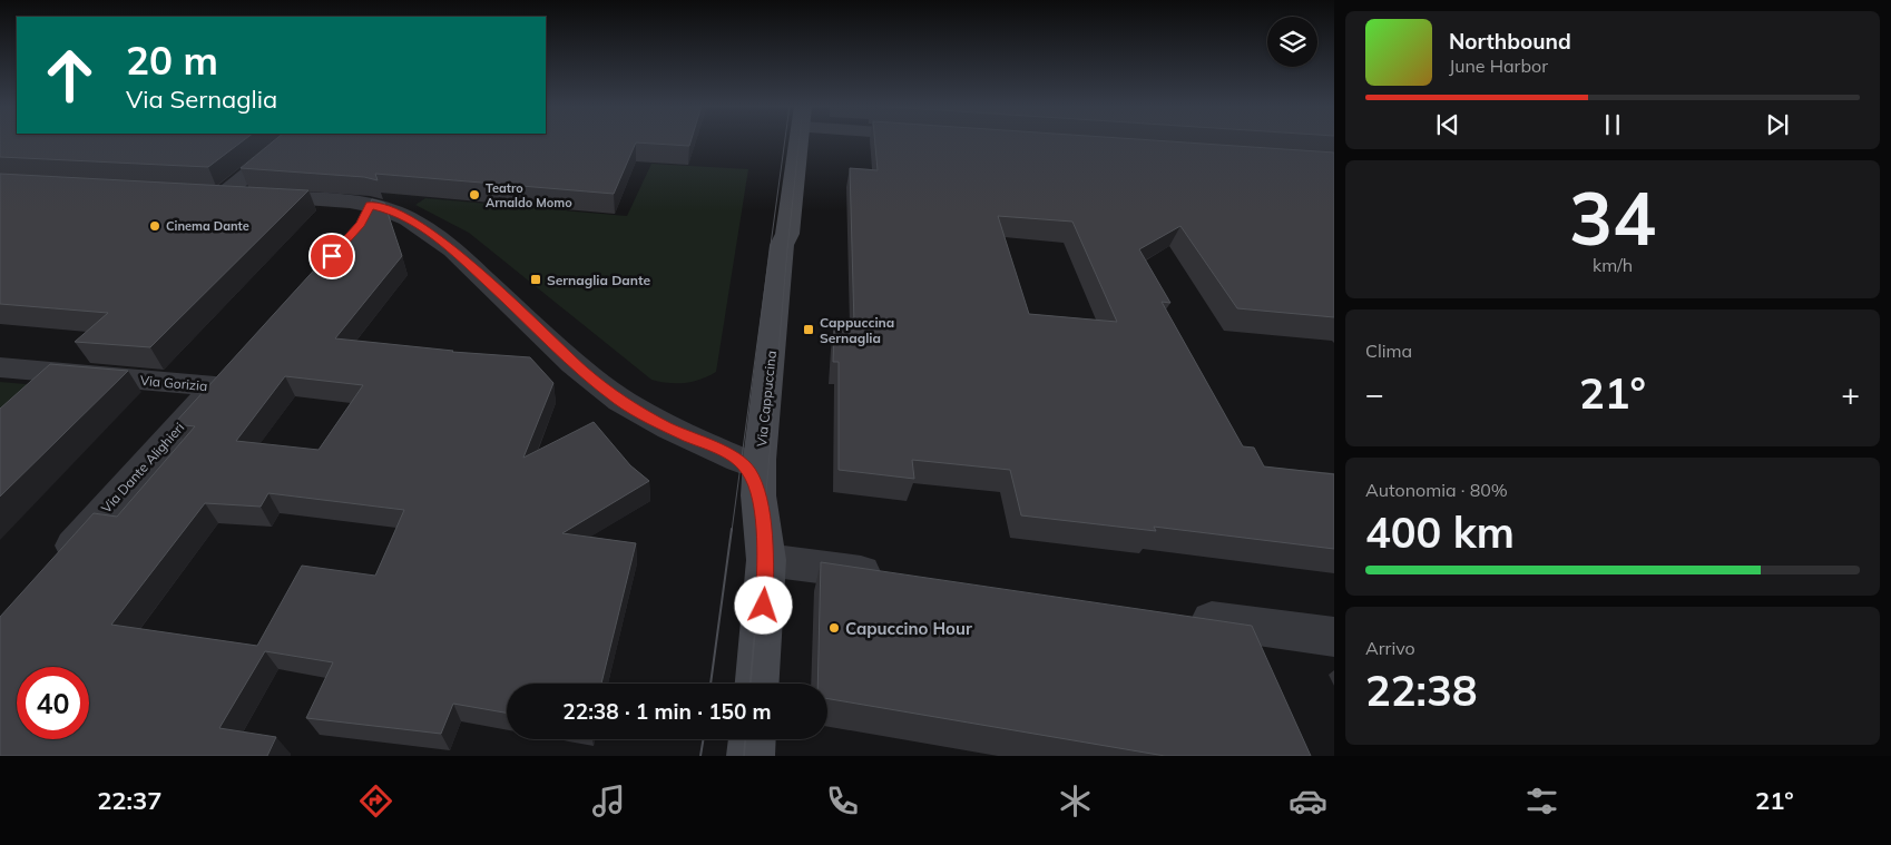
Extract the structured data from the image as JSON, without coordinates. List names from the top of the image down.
{
  "streets": {
    "street": ["Via Gorizia", "Via Cappuccina", "Via Dante Alighieri"]
  },
  "crossings": [
    ["Via Gorizia", "Via Dante Alighieri"]
  ],
  "places": {
    "other": ["Teatro Arnaldo Momo", "Cinema Dante", "Capuccino Hour"],
    "transit": ["Sernaglia Dante", "Cappuccina Sernaglia"]
  },
  "page": {
    "turn": ["20 m", "Via Sernaglia"],
    "song": ["Northbound", "June Harbor"],
    "tile": [
      ["34", "km/h"],
      "Clima",
      ["Autonomia · 80%", "400 km"],
      ["Arrivo", "22:38"]
    ],
    "heat": ["−", "21°", "+"],
    "limit": "40",
    "trip": "22:38 · 1 min · 150 m",
    "tabs": ["22:37", "21°"]
  }
}
